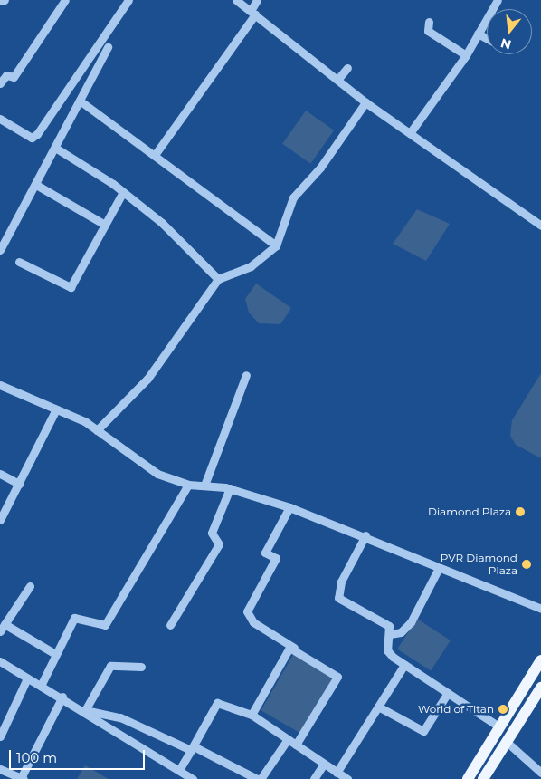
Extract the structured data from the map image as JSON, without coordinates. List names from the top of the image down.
{
  "places": ["Diamond Plaza", "PVR Diamond Plaza", "World of Titan"],
  "scale_bar": "100 m",
  "north": "bottom"
}
